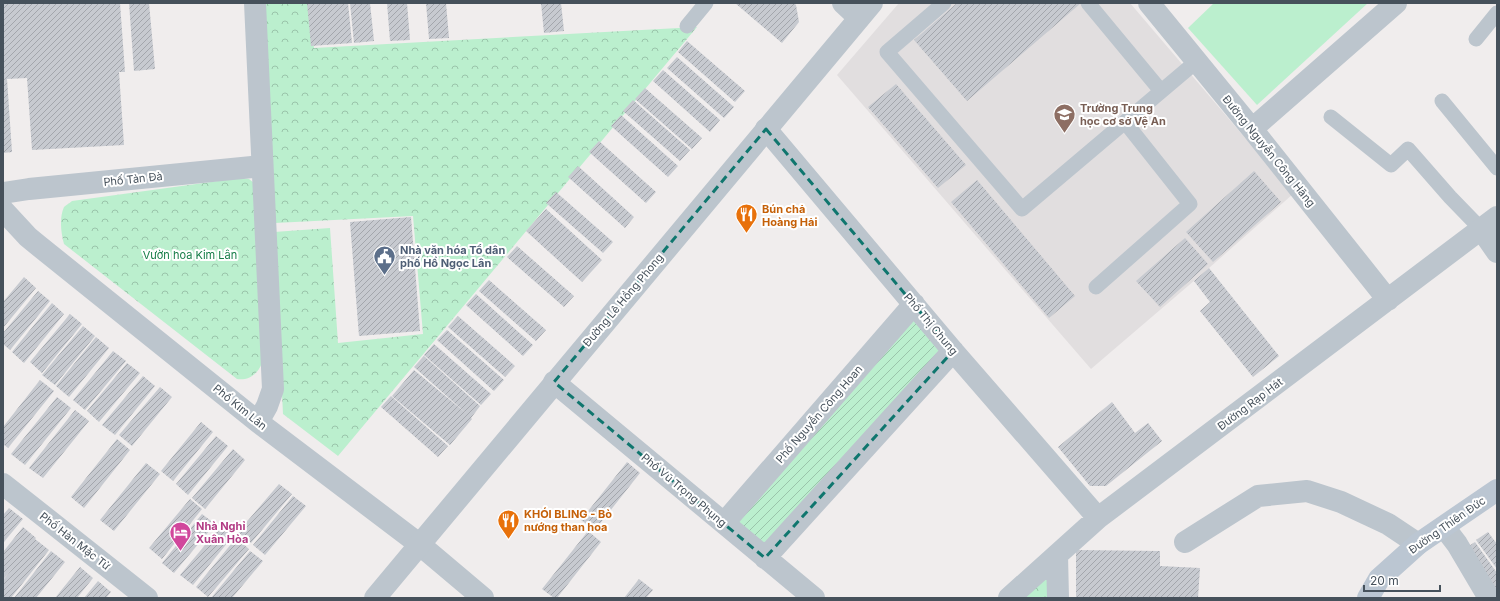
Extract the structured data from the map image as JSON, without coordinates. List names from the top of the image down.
{
  "streets": {
    "main road": ["Đường Thiên Đức"],
    "street": [
      "Đường Nguyễn Công Hãng",
      "Phố Tản Đà",
      "Đường Lê Hồng Phong",
      "Phố Thị Chung",
      "Đường Rạp Hát",
      "Phố Kim Lân",
      "Phố Nguyễn Công Hoan",
      "Phố Vũ Trọng Phụng",
      "Phố Hàn Mặc Tử"
    ]
  },
  "crossings": [
    ["Đường Nguyễn Công Hãng", "Đường Rạp Hát"],
    ["Đường Lê Hồng Phong", "Phố Thị Chung"],
    ["Đường Lê Hồng Phong", "Phố Kim Lân"],
    ["Đường Lê Hồng Phong", "Phố Vũ Trọng Phụng"],
    ["Phố Thị Chung", "Đường Rạp Hát"],
    ["Phố Thị Chung", "Phố Nguyễn Công Hoan"],
    ["Phố Nguyễn Công Hoan", "Phố Vũ Trọng Phụng"]
  ],
  "parks": ["Vườn hoa Kim Lân"],
  "places": {
    "school or university": ["Trường Trung học cơ sở Vệ An"],
    "restaurant": ["Bún chả Hoàng Hải", "KHÓI BLING - Bò nướng than hoa"],
    "public building": ["Nhà văn hóa Tổ dân phố Hồ Ngọc Lân"],
    "hotel": ["Nhà Nghỉ Xuân Hòa"]
  },
  "scale_bar": "20 m"
}
